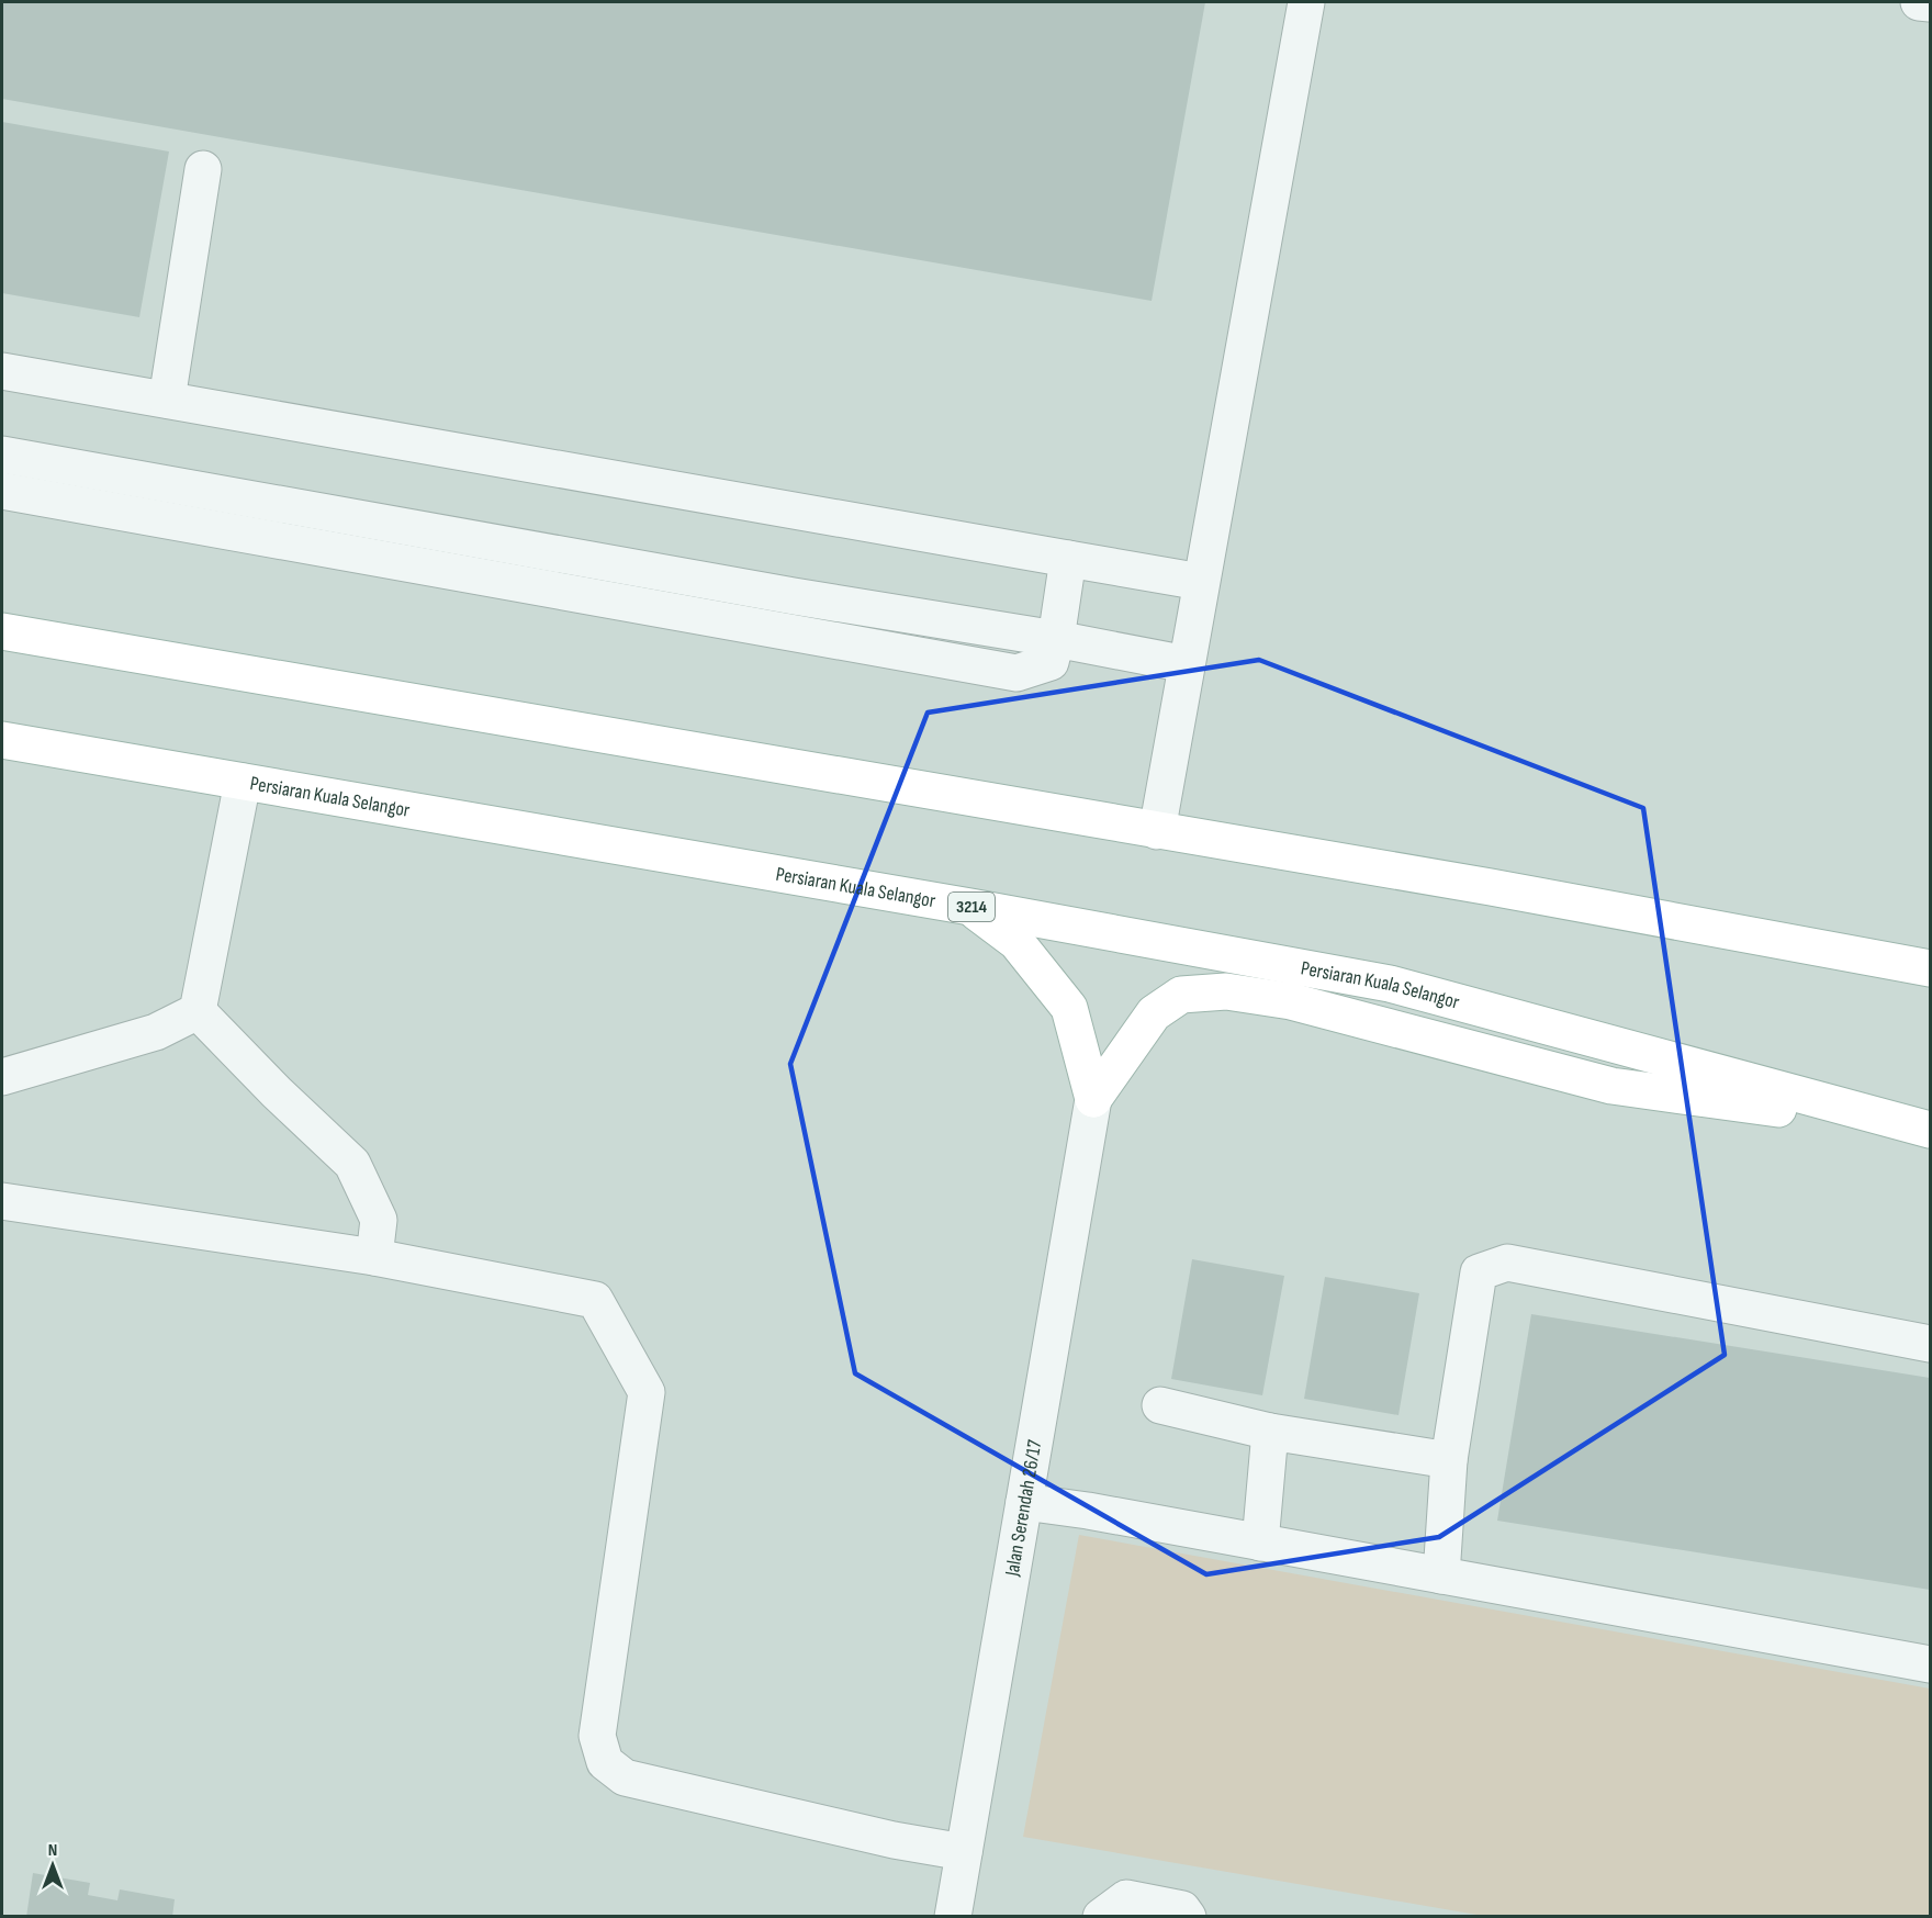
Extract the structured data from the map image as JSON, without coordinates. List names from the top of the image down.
{
  "streets": {
    "main road": ["Persiaran Kuala Selangor", "3214"],
    "street": ["Jalan Serendah 26/17"]
  },
  "north": "top"
}
